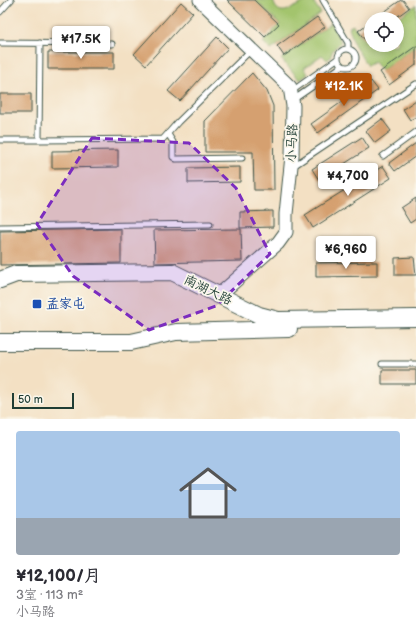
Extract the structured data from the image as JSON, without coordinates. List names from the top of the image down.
{
  "streets": {
    "main road": ["南湖大路"],
    "street": ["小马路"]
  },
  "crossings": [
    ["小马路", "南湖大路"]
  ],
  "places": {
    "transit": ["孟家屯"]
  },
  "scale_bar": "50 m",
  "page": {
    "price": [
      "¥17.5K",
      "¥12.1K",
      "¥4,700",
      "¥6,960"
    ],
    "scale": "50 m",
    "list": [
      {
        "name": "¥12,100/月",
        "note": "3室 · 113 m² · 小马路"
      }
    ]
  }
}
